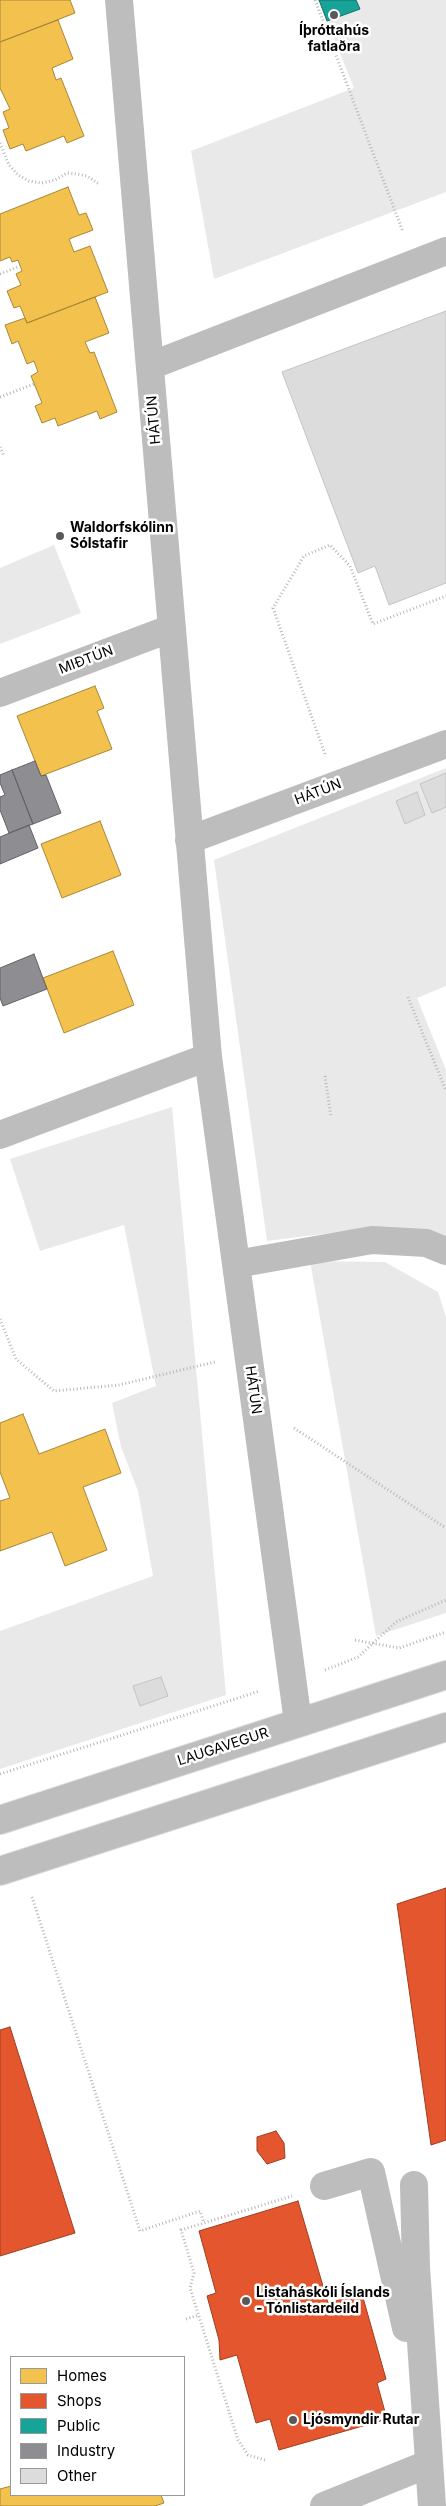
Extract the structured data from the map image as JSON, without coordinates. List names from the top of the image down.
{
  "streets": {
    "street": ["HÁTÚN", "MIÐTÚN", "LAUGAVEGUR"]
  },
  "crossings": [
    ["HÁTÚN", "MIÐTÚN"],
    ["HÁTÚN", "LAUGAVEGUR"]
  ],
  "places": [
    "Íþróttahús fatlaðra",
    "Waldorfskólinn Sólstafir",
    "Listaháskóli Íslands - Tónlistardeild",
    "Ljósmyndir Rutar"
  ],
  "legend": [
    "Homes",
    "Shops",
    "Public",
    "Industry",
    "Other"
  ]
}
